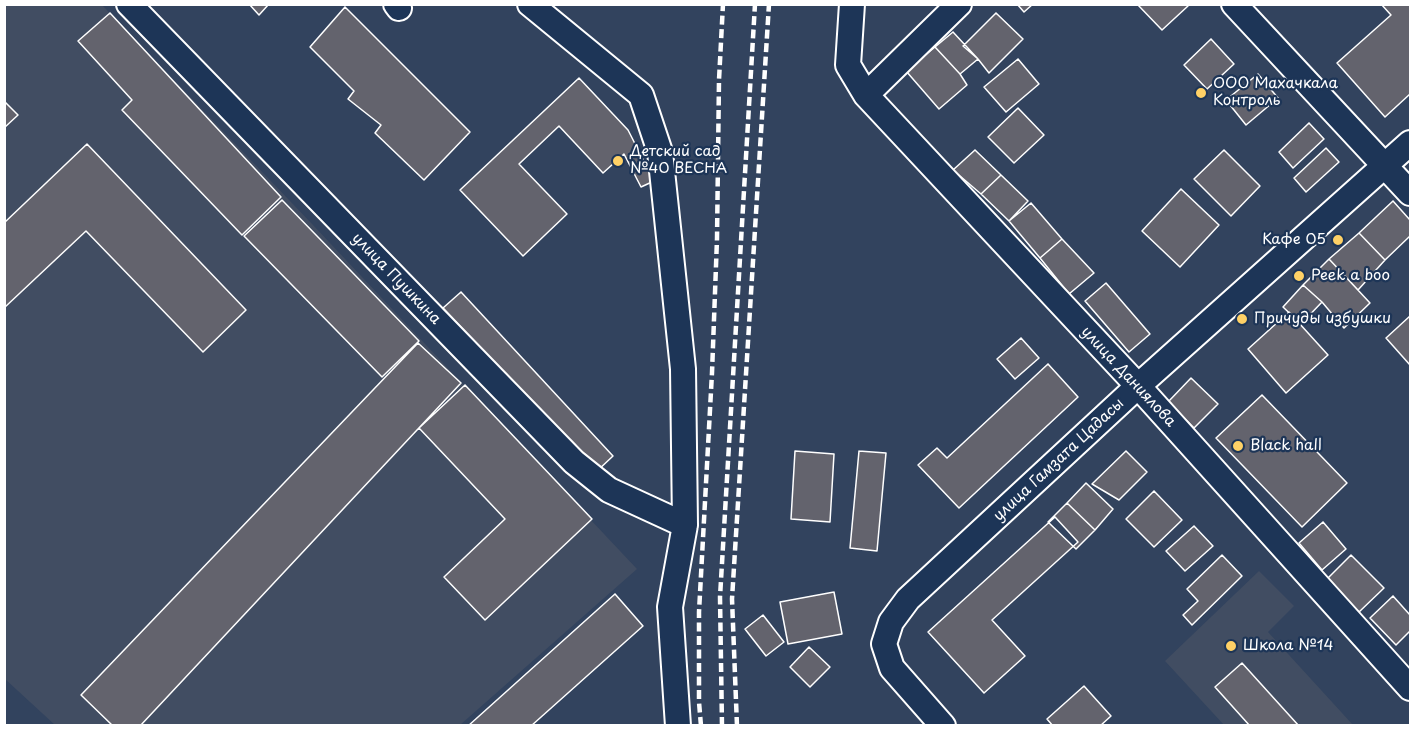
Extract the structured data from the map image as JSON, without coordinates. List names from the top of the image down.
{
  "streets": {
    "street": ["улица Пушкина", "улица Даниялова", "улица Гамзата Цадасы"]
  },
  "crossings": [
    ["улица Даниялова", "улица Гамзата Цадасы"]
  ],
  "places": [
    "ООО Махачкала Контроль",
    "Детский сад №40 ВЕСНА",
    "Кафе 05",
    "Peek a boo",
    "Причуды избушки",
    "Black hall",
    "Школа №14"
  ]
}
